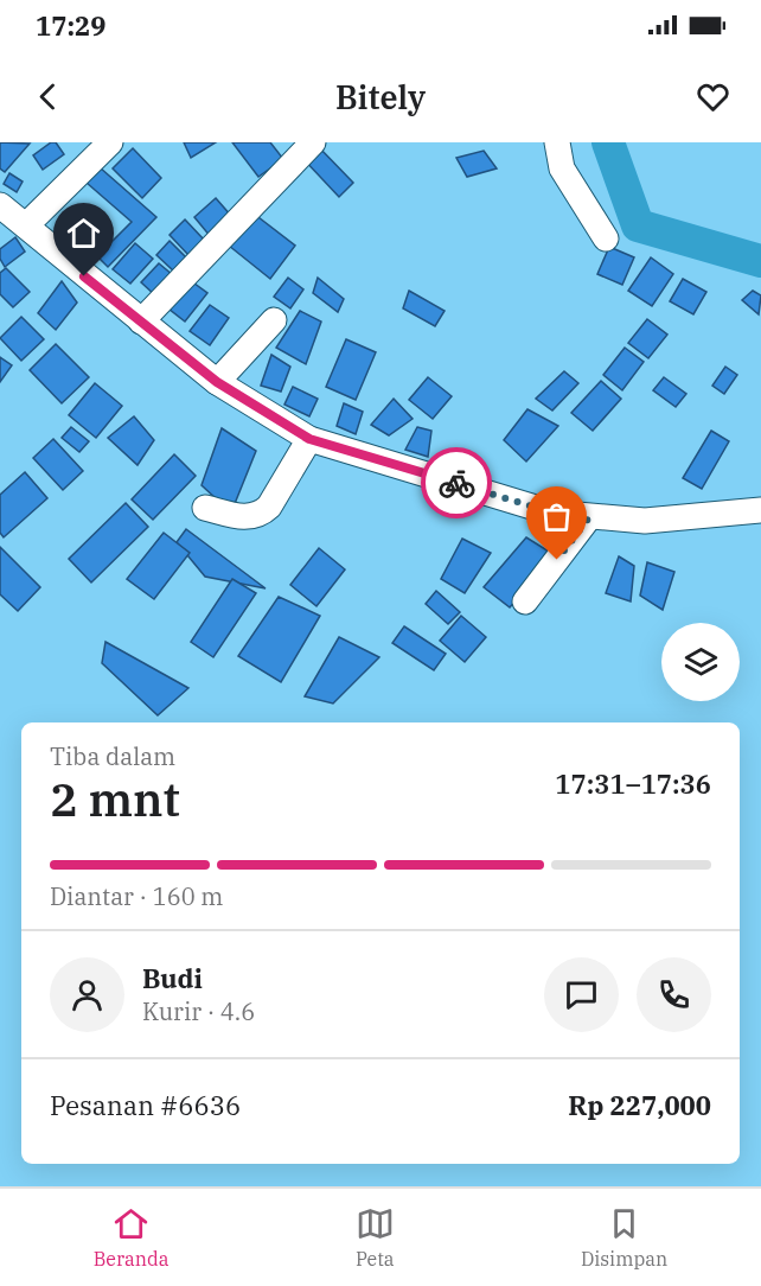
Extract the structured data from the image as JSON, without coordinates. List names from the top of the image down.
{
  "page": {
    "status": "17:29",
    "header": "Bitely",
    "heading": ["2 mnt", "Tiba dalam", "17:31–17:36"],
    "panel": [
      "Budi",
      "Kurir · 4.6",
      "Pesanan #6636",
      "Rp 227,000"
    ],
    "bar": "Diantar · 160 m",
    "tabs": ["Beranda", "Peta", "Disimpan"]
  }
}
